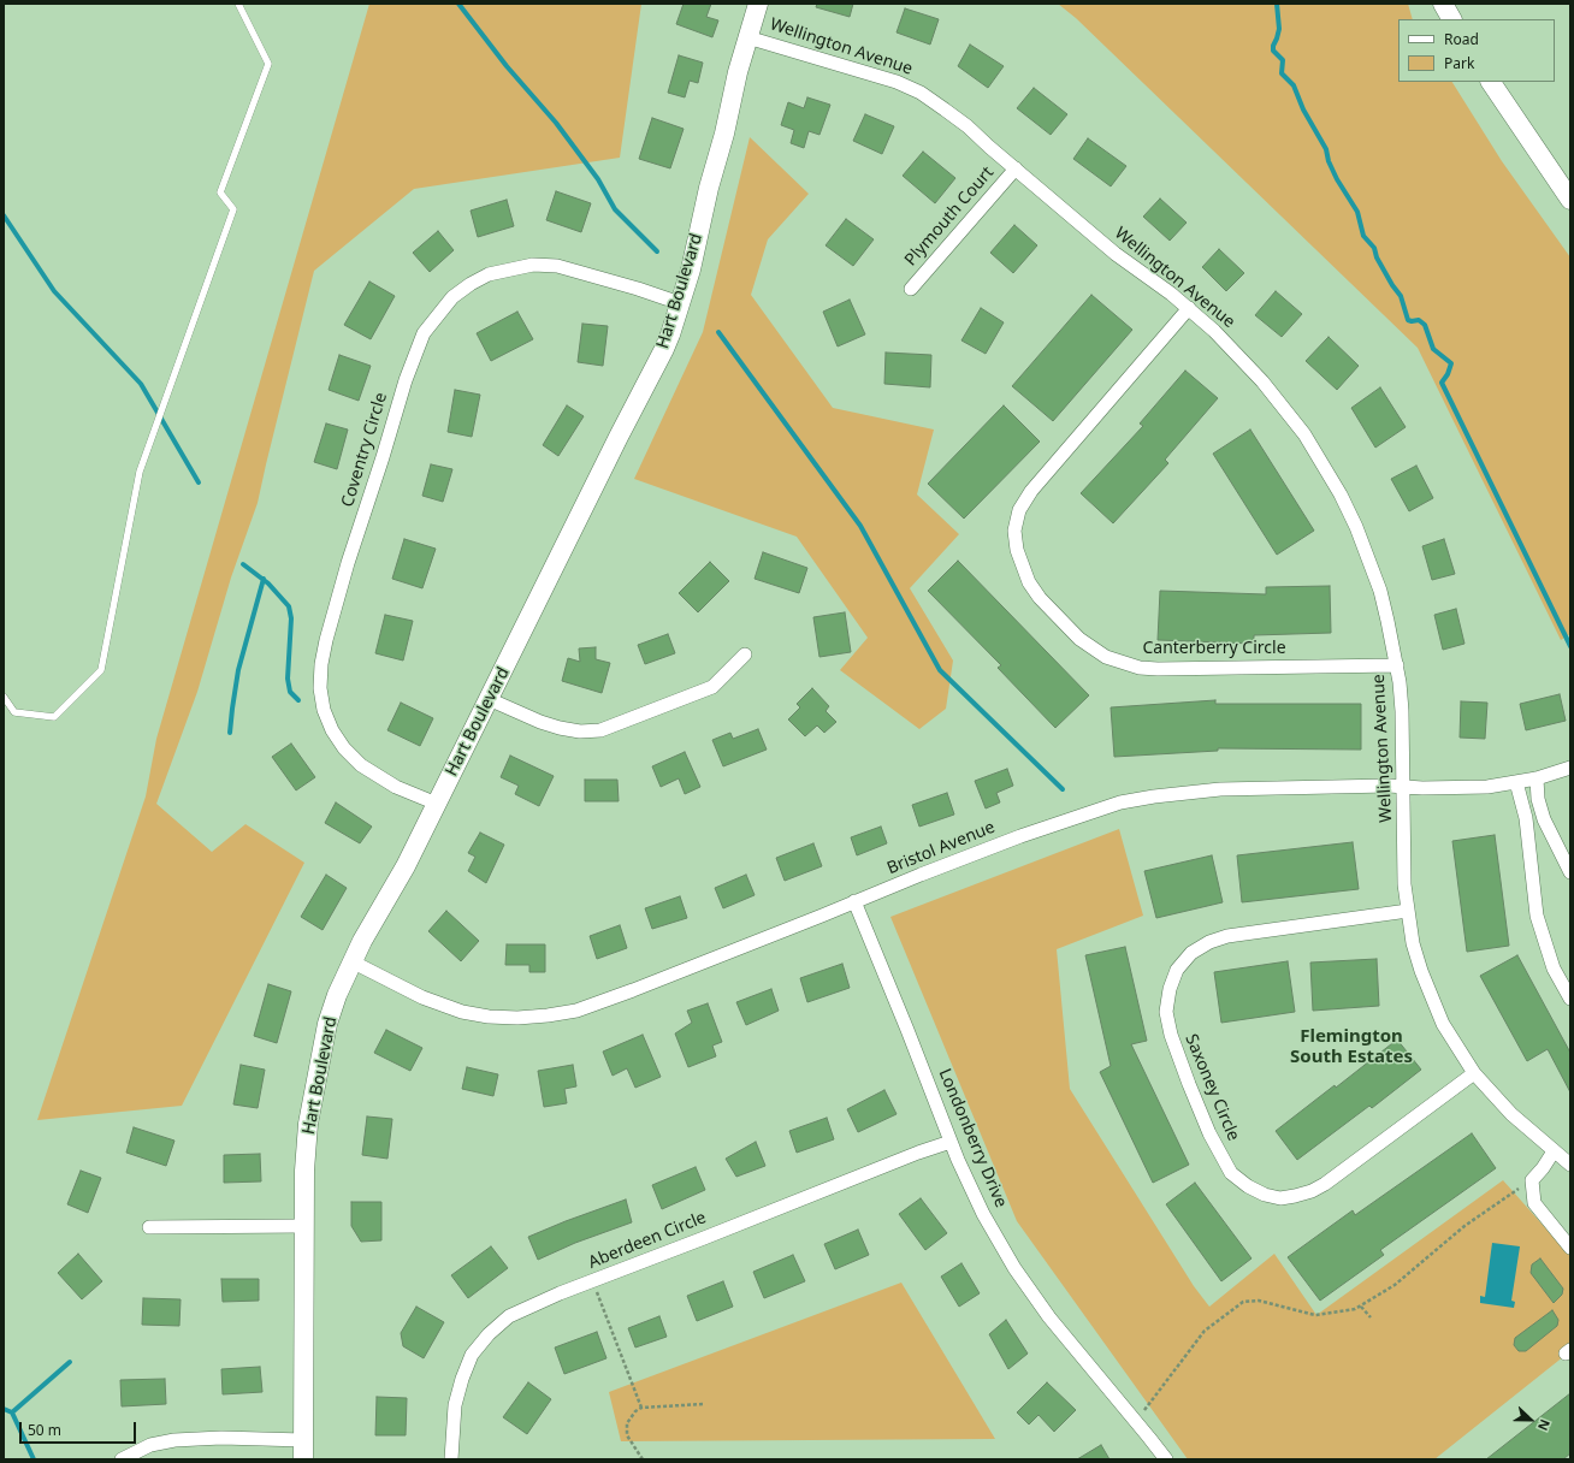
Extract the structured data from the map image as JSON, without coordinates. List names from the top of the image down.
{
  "streets": {
    "street": [
      "Wellington Avenue",
      "Plymouth Court",
      "Hart Boulevard",
      "Coventry Circle",
      "Canterberry Circle",
      "Bristol Avenue",
      "Saxoney Circle",
      "Londonberry Drive",
      "Aberdeen Circle"
    ]
  },
  "crossings": [
    ["Wellington Avenue", "Plymouth Court"],
    ["Wellington Avenue", "Hart Boulevard"],
    ["Wellington Avenue", "Canterberry Circle"],
    ["Wellington Avenue", "Bristol Avenue"],
    ["Wellington Avenue", "Saxoney Circle"],
    ["Hart Boulevard", "Coventry Circle"],
    ["Hart Boulevard", "Bristol Avenue"],
    ["Bristol Avenue", "Londonberry Drive"],
    ["Londonberry Drive", "Aberdeen Circle"]
  ],
  "districts": ["Flemington South Estates"],
  "legend": ["Road", "Park"],
  "scale_bar": "50 m",
  "north": "right"
}
